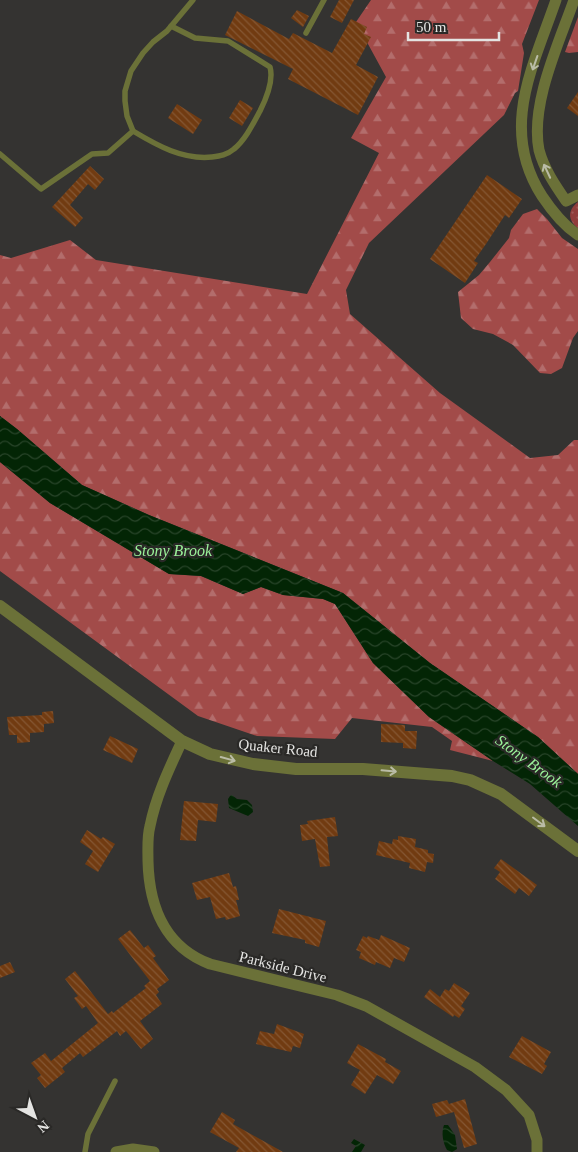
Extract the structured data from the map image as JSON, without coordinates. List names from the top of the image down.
{
  "streets": {
    "street": ["Quaker Road", "Parkside Drive"]
  },
  "crossings": [
    ["Quaker Road", "Parkside Drive"]
  ],
  "one_way": ["Quaker Road"],
  "water": ["Stony Brook"],
  "scale_bar": "50 m",
  "north": "bottom right"
}
